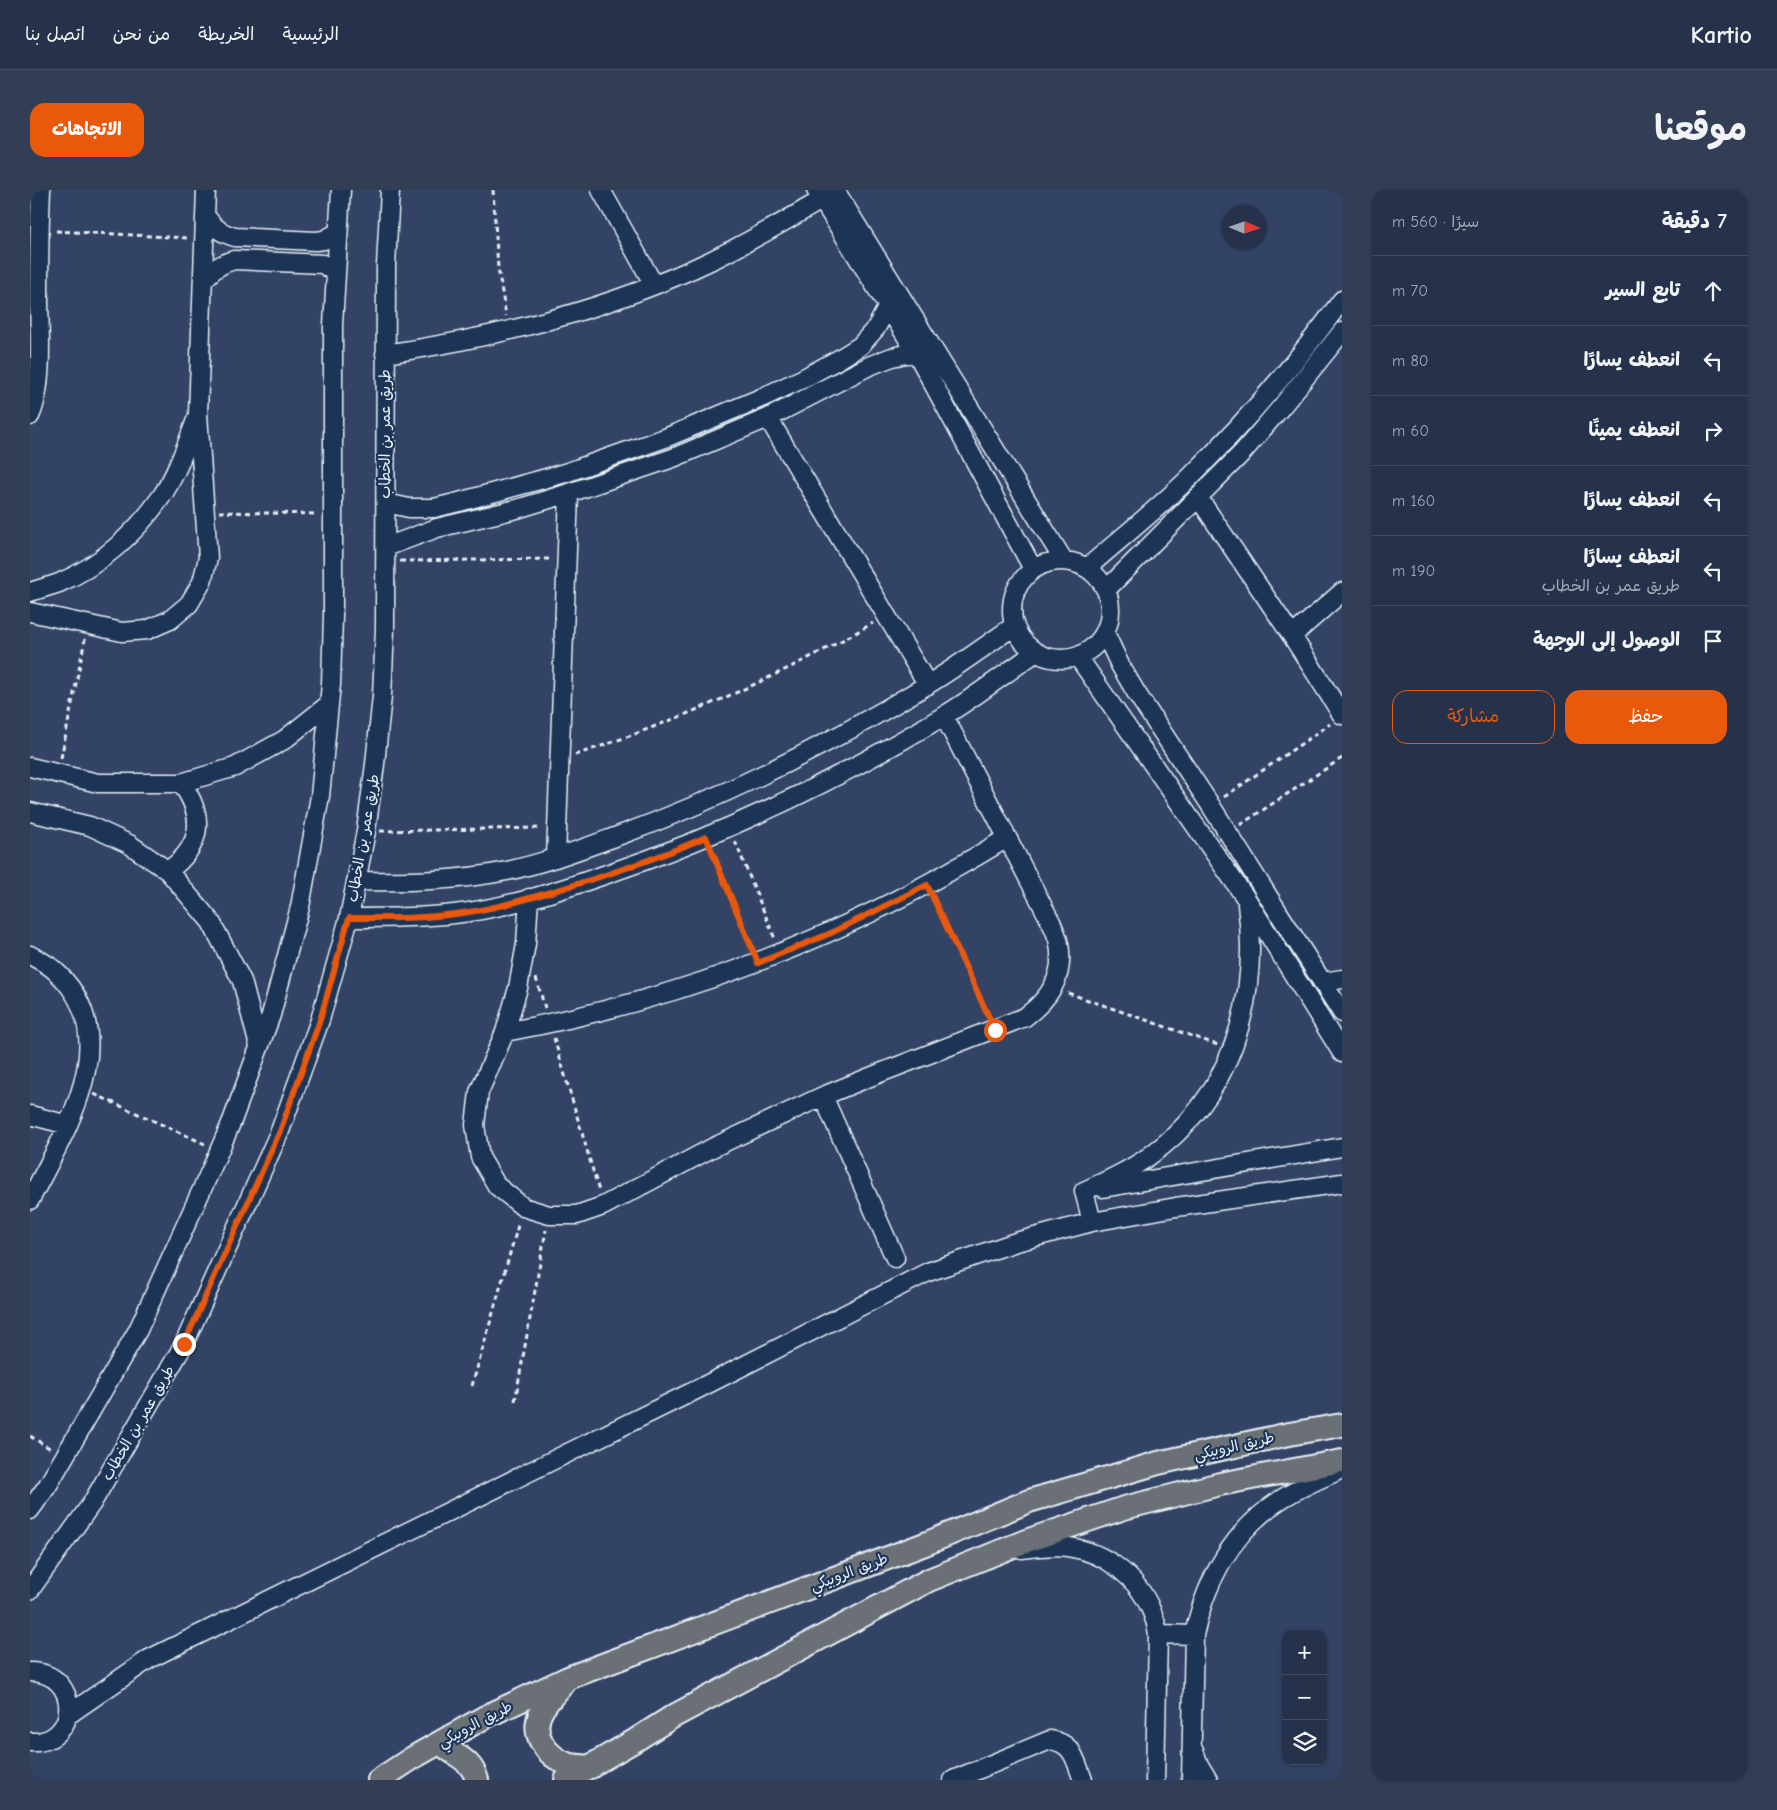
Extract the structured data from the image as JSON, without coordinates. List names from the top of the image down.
{
  "streets": {
    "main road": ["طريق الروبيكي"],
    "street": ["طريق عمر بن الخطاب"]
  },
  "north": "right",
  "page": {
    "header": "Kartio",
    "nav": [
      "الرئيسية",
      "الخريطة",
      "من نحن",
      "اتصل بنا"
    ],
    "title": "موقعنا",
    "buttons": [
      "الاتجاهات",
      ["حفظ", "مشاركة"]
    ],
    "heading": ["7 دقيقة", "سيرًا · 560 m"],
    "list": [
      ["تابع السير", "70 m"],
      ["انعطف يسارًا", "80 m"],
      ["انعطف يمينًا", "60 m"],
      ["انعطف يسارًا", "160 m"],
      ["انعطف يسارًا", "طريق عمر بن الخطاب", "190 m"],
      "الوصول إلى الوجهة"
    ],
    "map_buttons": ["+", "−"]
  }
}
